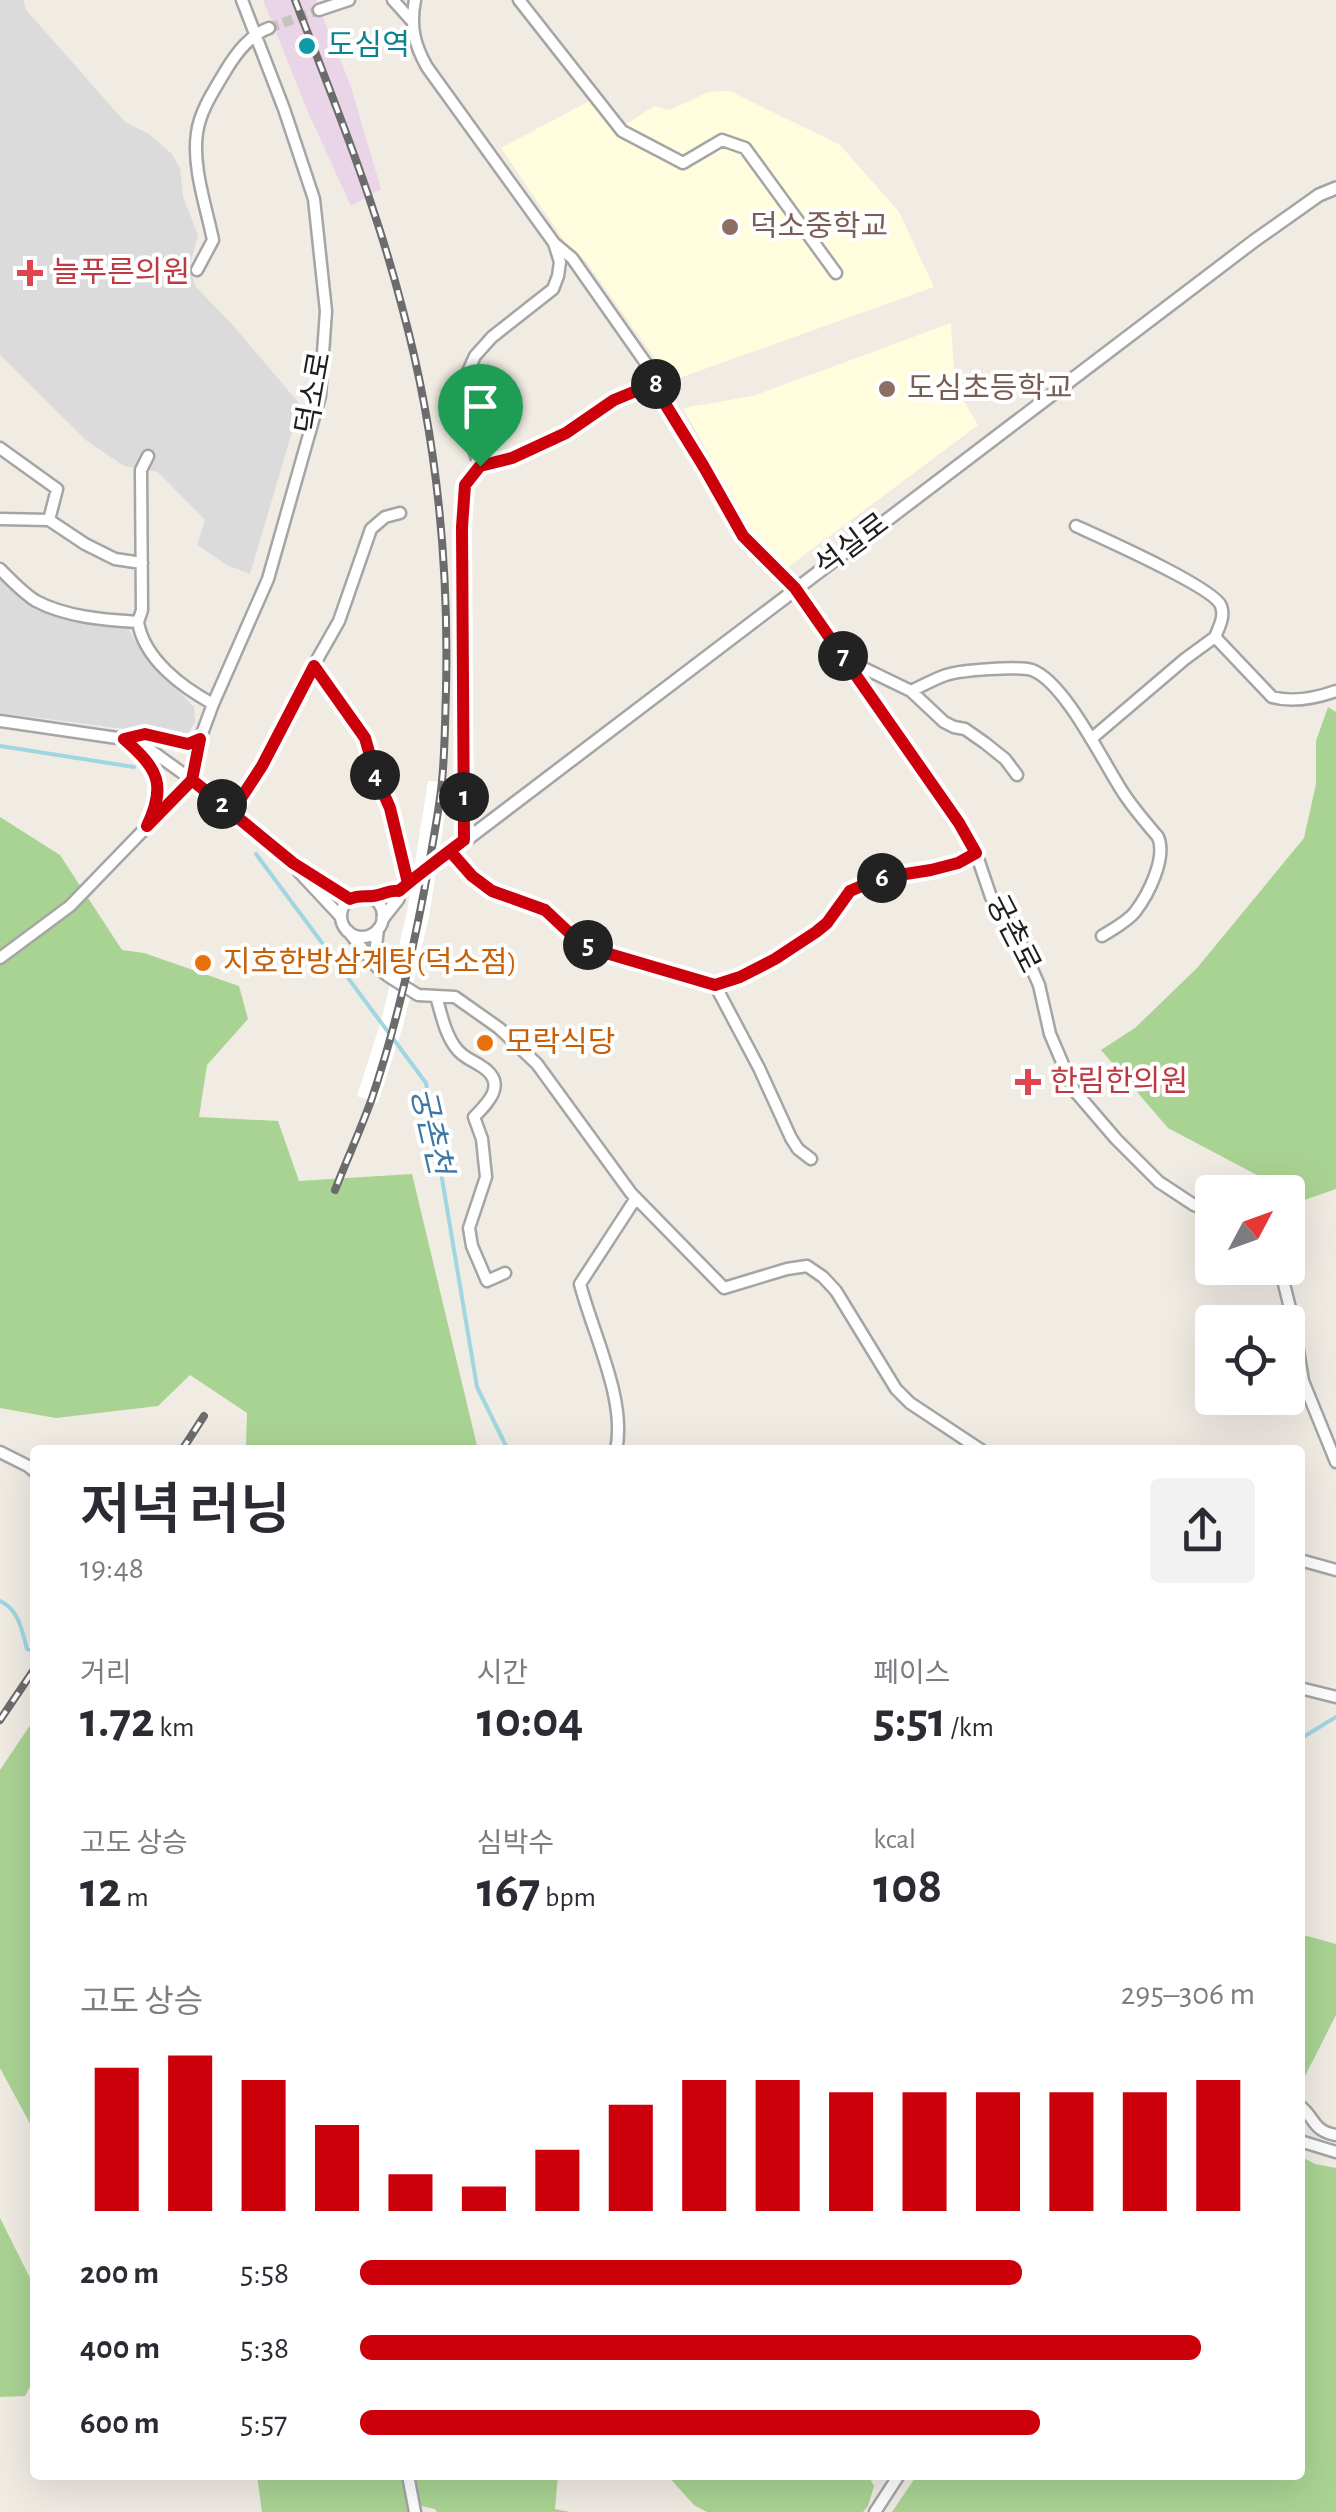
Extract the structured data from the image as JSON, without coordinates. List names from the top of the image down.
{
  "streets": {
    "street": ["덕소로", "석실로", "궁촌로"]
  },
  "crossings": [
    ["석실로", "궁촌로"]
  ],
  "water": ["궁촌천"],
  "places": {
    "other": [
      "도심역",
      "덕소중학교",
      "도심초등학교",
      "지호한방삼계탕(덕소점)",
      "모락식당"
    ],
    "health": ["늘푸른의원", "한림한의원"]
  },
  "north": "top right",
  "page": {
    "pins": [
      "8",
      "7",
      "4",
      "1",
      "2",
      "6",
      "5"
    ],
    "heading": ["저녁 러닝", "19:48"],
    "stats": [
      ["거리", "1.72 km"],
      ["시간", "10:04"],
      ["페이스", "5:51 /km"],
      ["고도 상승", "12 m"],
      ["심박수", "167 bpm"],
      ["kcal", "108"]
    ],
    "chart": ["고도 상승", "295–306 m"],
    "list": [
      {
        "name": "200 m",
        "note": "5:58"
      },
      {
        "name": "400 m",
        "note": "5:38"
      },
      {
        "name": "600 m",
        "note": "5:57"
      }
    ]
  }
}
